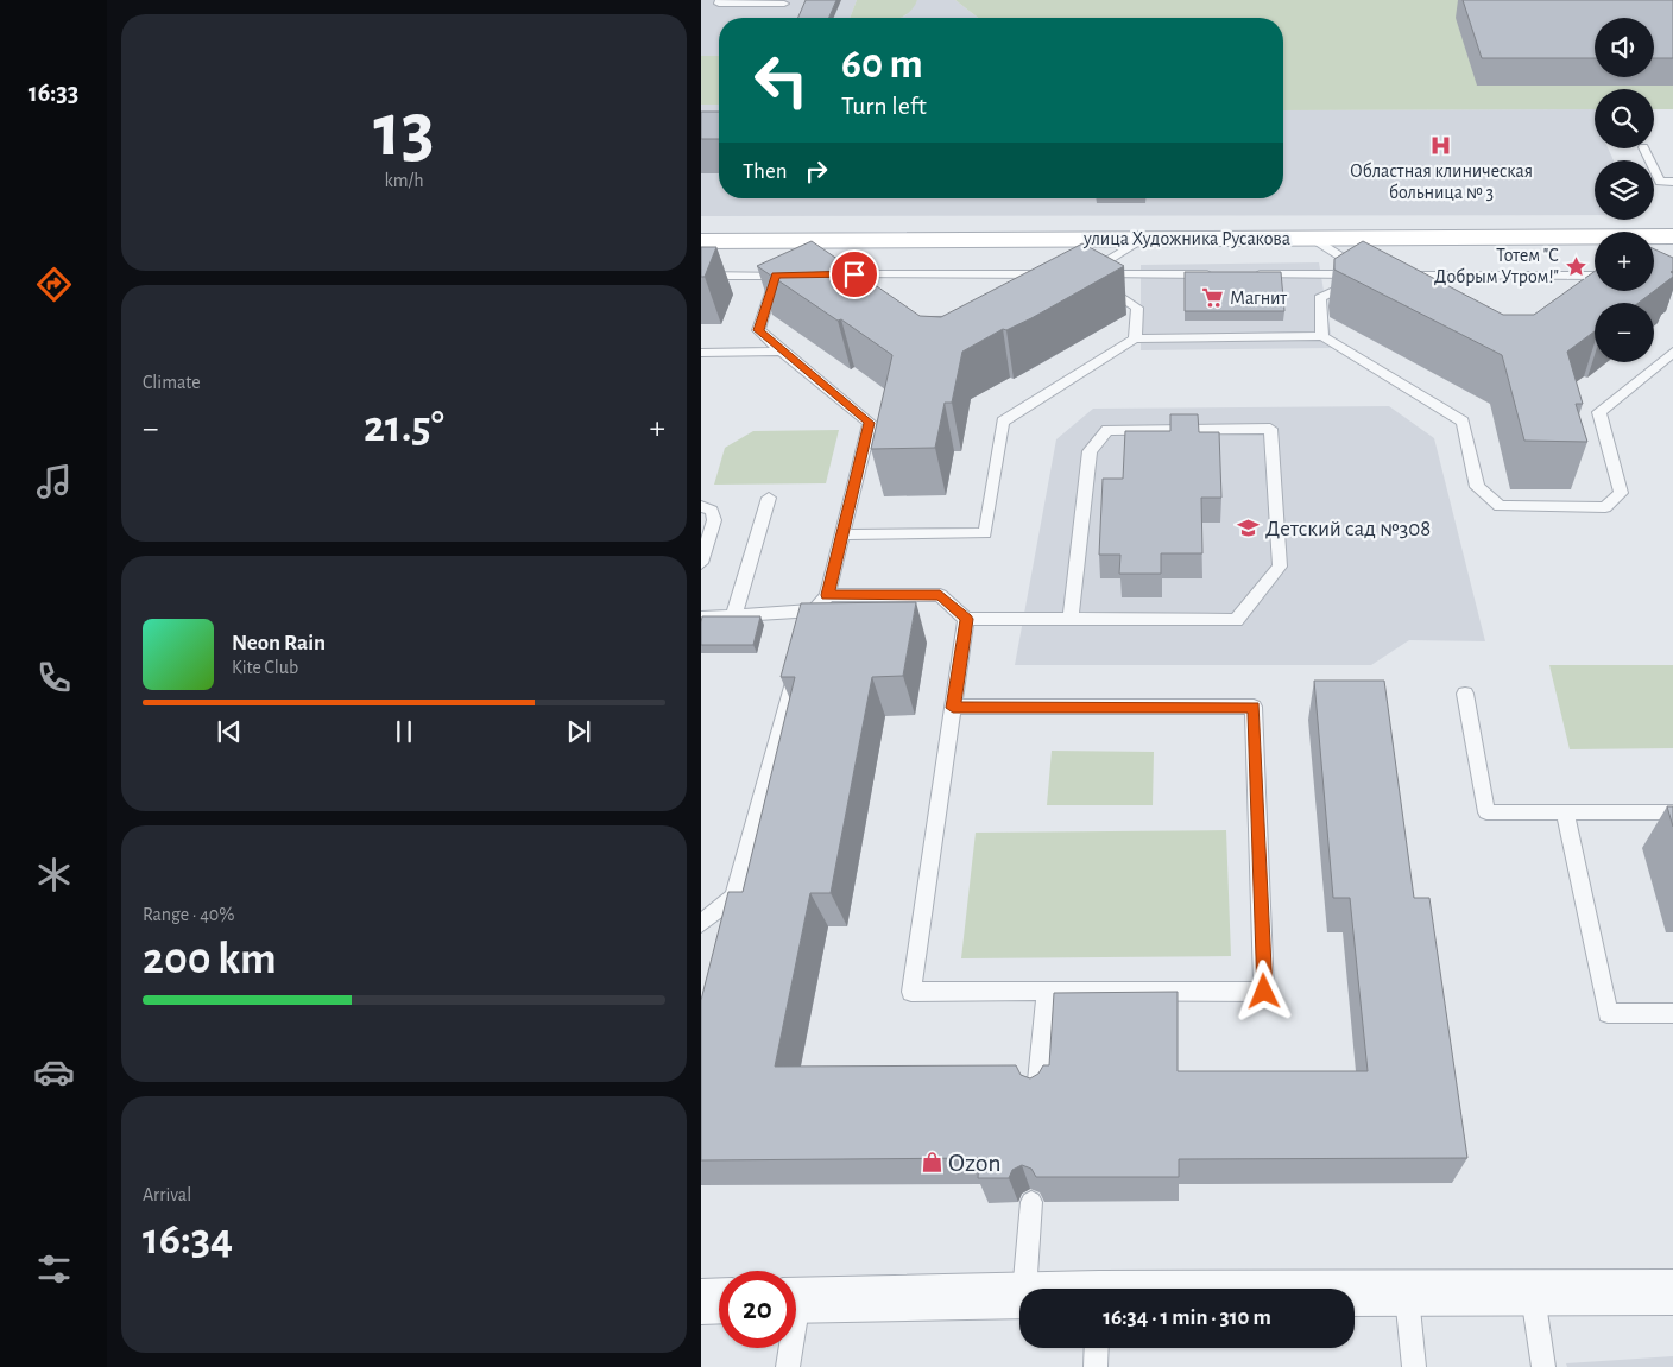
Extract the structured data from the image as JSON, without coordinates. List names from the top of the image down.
{
  "streets": {
    "street": ["улица Художника Русакова"]
  },
  "places": {
    "hospital": ["Областная клиническая больница № 3"],
    "place": ["Тотем \"С Добрым Утром!\""],
    "supermarket": ["Магнит"],
    "school or university": ["Детский сад №308"],
    "shop": ["Ozon"]
  },
  "page": {
    "tabs": "16:33",
    "tile": [
      ["13", "km/h"],
      "Climate",
      ["Range · 40%", "200 km"],
      ["Arrival", "16:34"]
    ],
    "map_buttons": ["+", "−"],
    "turn": ["60 m", "Turn left"],
    "then": "Then",
    "heat": ["−", "21.5°", "+"],
    "song": ["Neon Rain", "Kite Club"],
    "limit": "20",
    "trip": "16:34 · 1 min · 310 m"
  }
}
